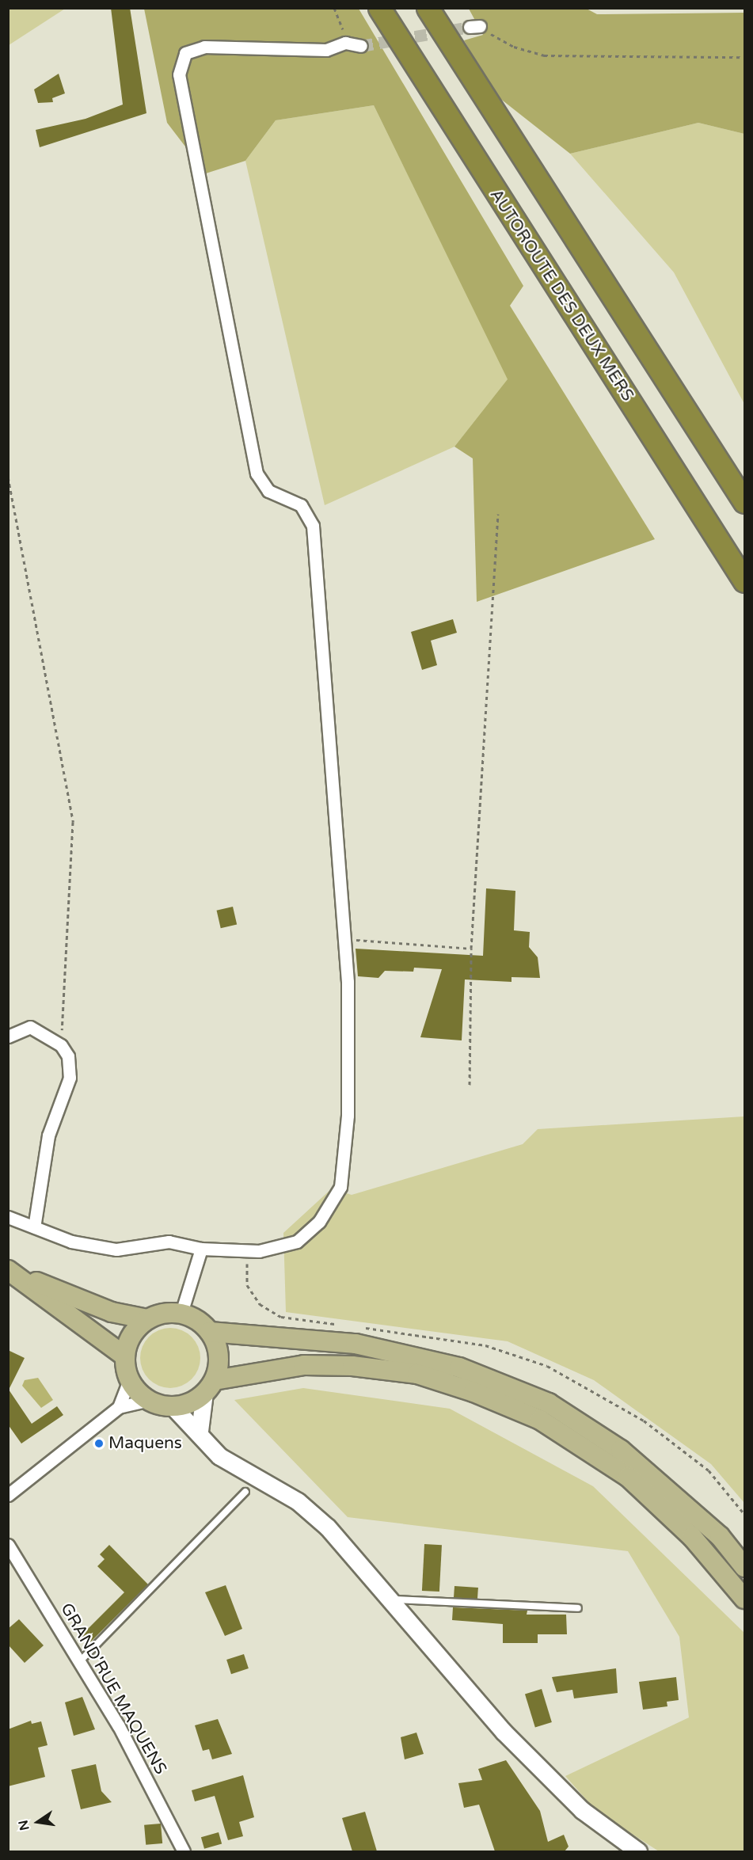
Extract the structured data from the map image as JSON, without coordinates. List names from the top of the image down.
{
  "streets": {
    "highway": ["AUTOROUTE DES DEUX MERS"],
    "street": ["GRAND'RUE MAQUENS"]
  },
  "places": ["Maquens"],
  "north": "left"
}
